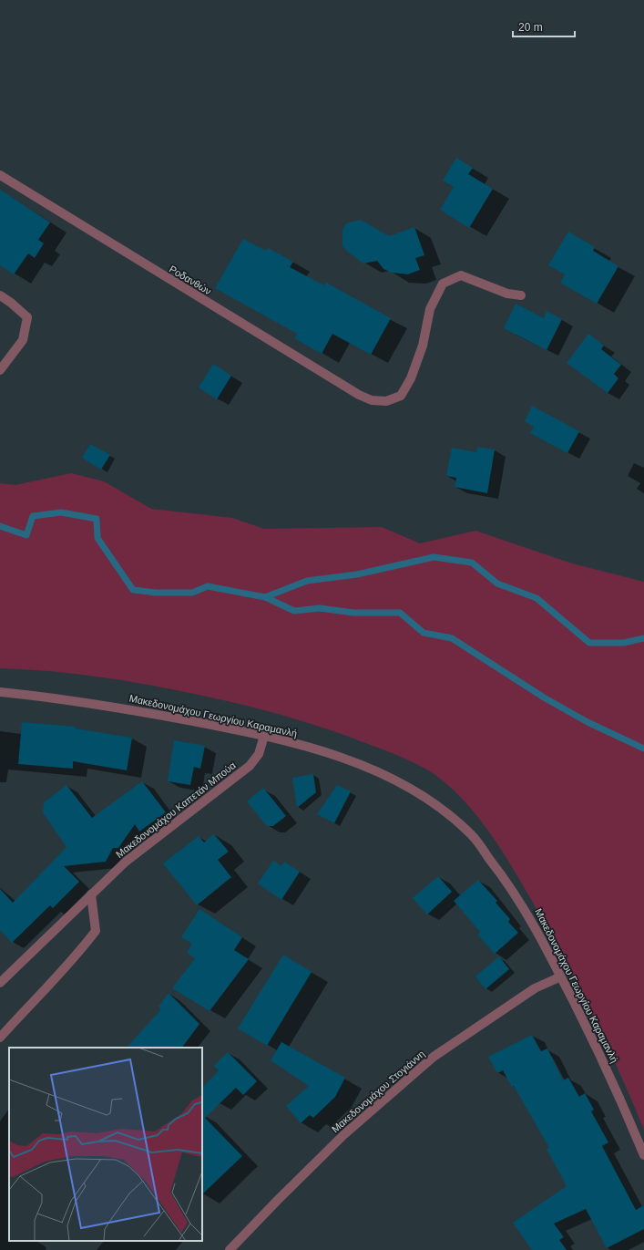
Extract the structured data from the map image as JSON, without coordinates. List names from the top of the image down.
{
  "streets": {
    "street": [
      "Ροδανθών",
      "Μακεδονομάχου Γεωργίου Καραμανλή",
      "Μακεδονομάχου Καπετάν Μπούα",
      "Μακεδονομάχου Στογιάννη"
    ]
  },
  "crossings": [
    ["Μακεδονομάχου Γεωργίου Καραμανλή", "Μακεδονομάχου Καπετάν Μπούα"],
    ["Μακεδονομάχου Γεωργίου Καραμανλή", "Μακεδονομάχου Στογιάννη"]
  ],
  "scale_bar": "20 m"
}
